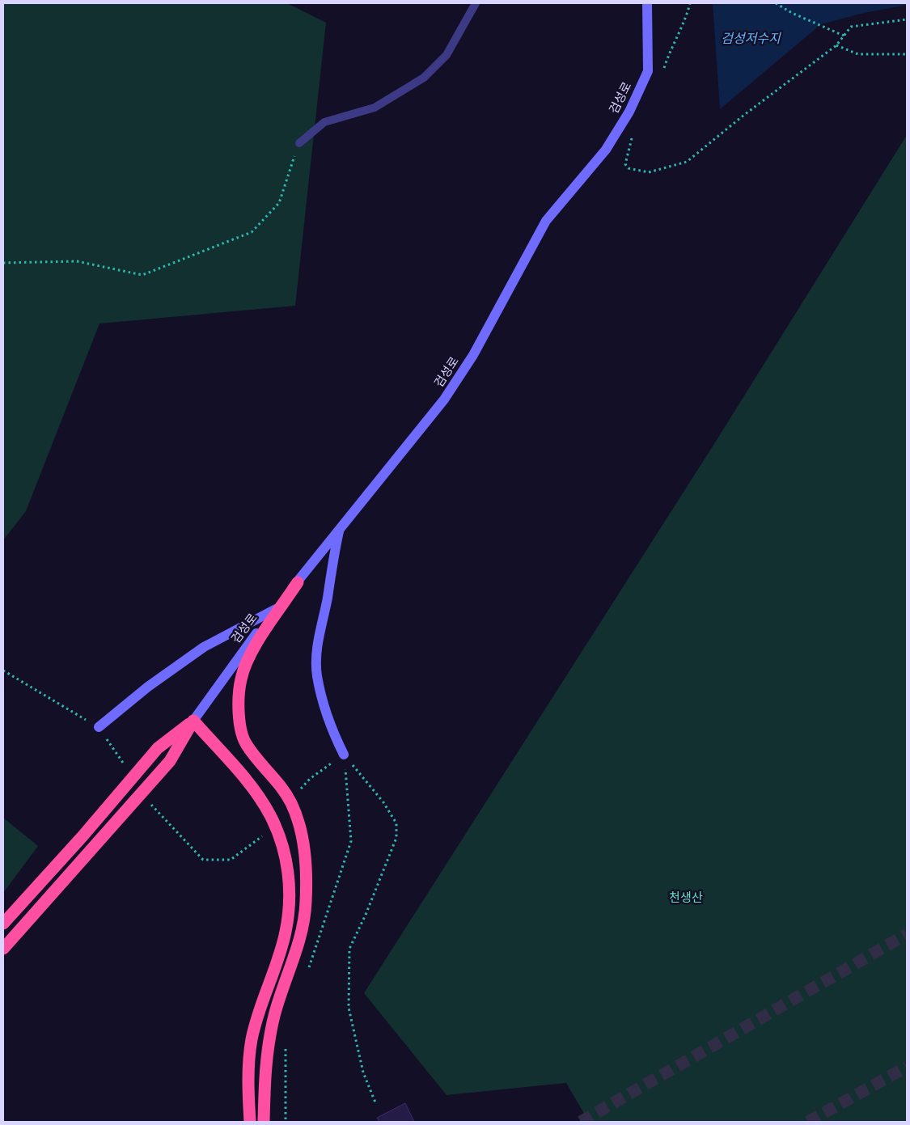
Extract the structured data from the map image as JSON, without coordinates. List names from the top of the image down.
{
  "streets": {
    "street": ["검성로"]
  },
  "water": ["검성저수지"],
  "parks": ["천생산"]
}
